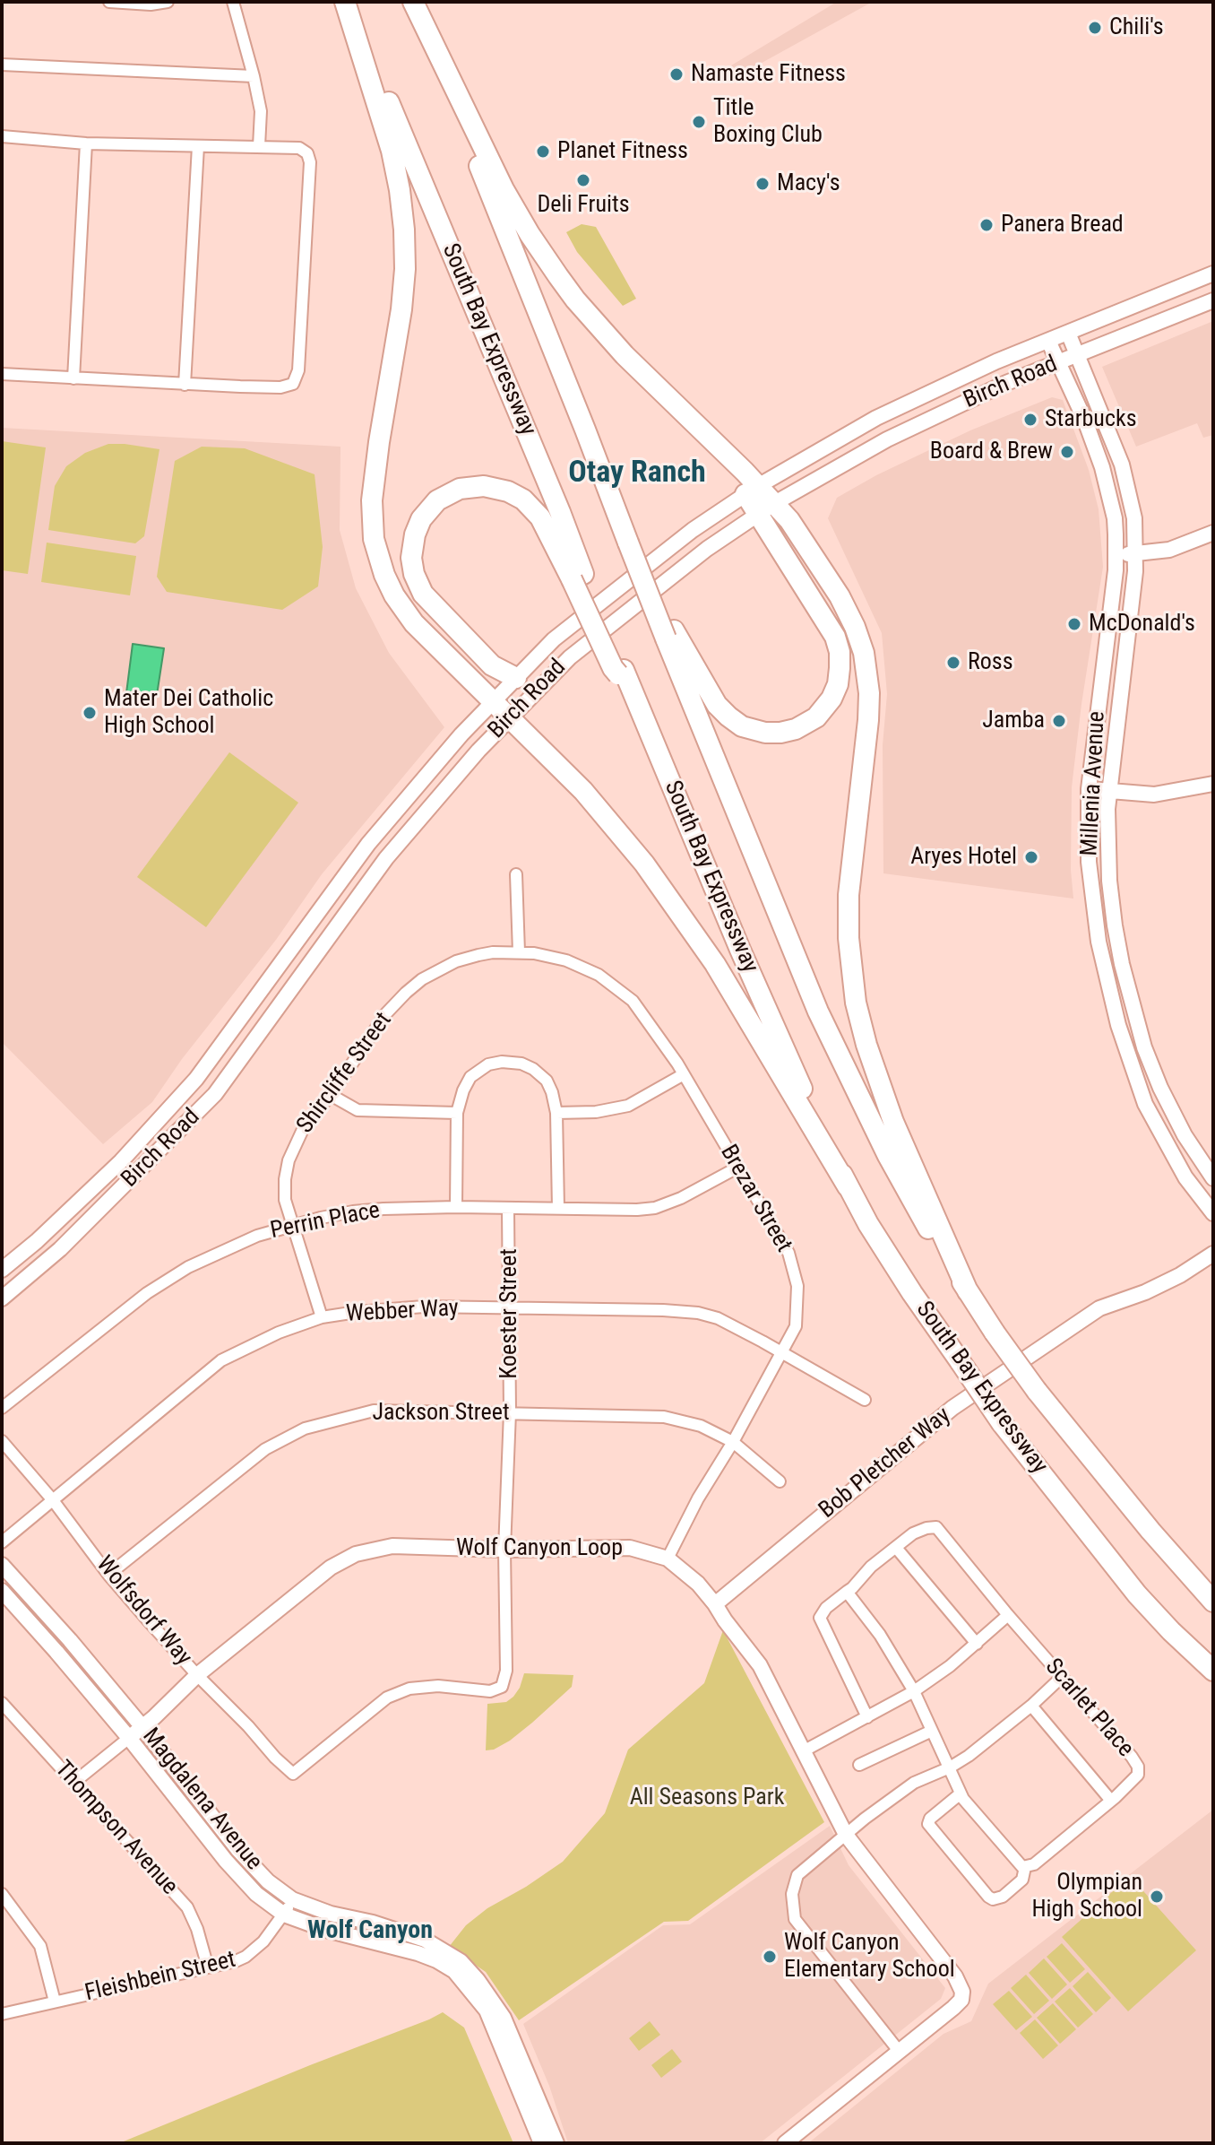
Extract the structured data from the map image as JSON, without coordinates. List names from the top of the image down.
{
  "streets": {
    "highway": ["South Bay Expressway"],
    "street": [
      "Birch Road",
      "Millenia Avenue",
      "Shircliffe Street",
      "Brezar Street",
      "Perrin Place",
      "Webber Way",
      "Koester Street",
      "Jackson Street",
      "Bob Pletcher Way",
      "Wolf Canyon Loop",
      "Wolfsdorf Way",
      "Scarlet Place",
      "Magdalena Avenue",
      "Thompson Avenue",
      "Fleishbein Street"
    ]
  },
  "crossings": [
    ["Birch Road", "Millenia Avenue"],
    ["Shircliffe Street", "Brezar Street"],
    ["Shircliffe Street", "Perrin Place"],
    ["Shircliffe Street", "Webber Way"],
    ["Brezar Street", "Perrin Place"],
    ["Brezar Street", "Webber Way"],
    ["Brezar Street", "Jackson Street"],
    ["Brezar Street", "Wolf Canyon Loop"],
    ["Perrin Place", "Koester Street"],
    ["Webber Way", "Koester Street"],
    ["Webber Way", "Wolfsdorf Way"],
    ["Koester Street", "Jackson Street"],
    ["Koester Street", "Wolf Canyon Loop"],
    ["Koester Street", "Wolfsdorf Way"],
    ["Jackson Street", "Wolfsdorf Way"],
    ["Bob Pletcher Way", "Wolf Canyon Loop"],
    ["Wolf Canyon Loop", "Wolfsdorf Way"],
    ["Wolf Canyon Loop", "Magdalena Avenue"],
    ["Wolf Canyon Loop", "Thompson Avenue"],
    ["Magdalena Avenue", "Fleishbein Street"],
    ["Thompson Avenue", "Fleishbein Street"]
  ],
  "districts": ["Otay Ranch", "Wolf Canyon"],
  "parks": ["All Seasons Park"],
  "places": [
    "Chili's",
    "Namaste Fitness",
    "Title Boxing Club",
    "Planet Fitness",
    "Deli Fruits",
    "Macy's",
    "Panera Bread",
    "Starbucks",
    "Board & Brew",
    "McDonald's",
    "Ross",
    "Mater Dei Catholic High School",
    "Jamba",
    "Aryes Hotel",
    "Olympian High School",
    "Wolf Canyon Elementary School"
  ]
}
